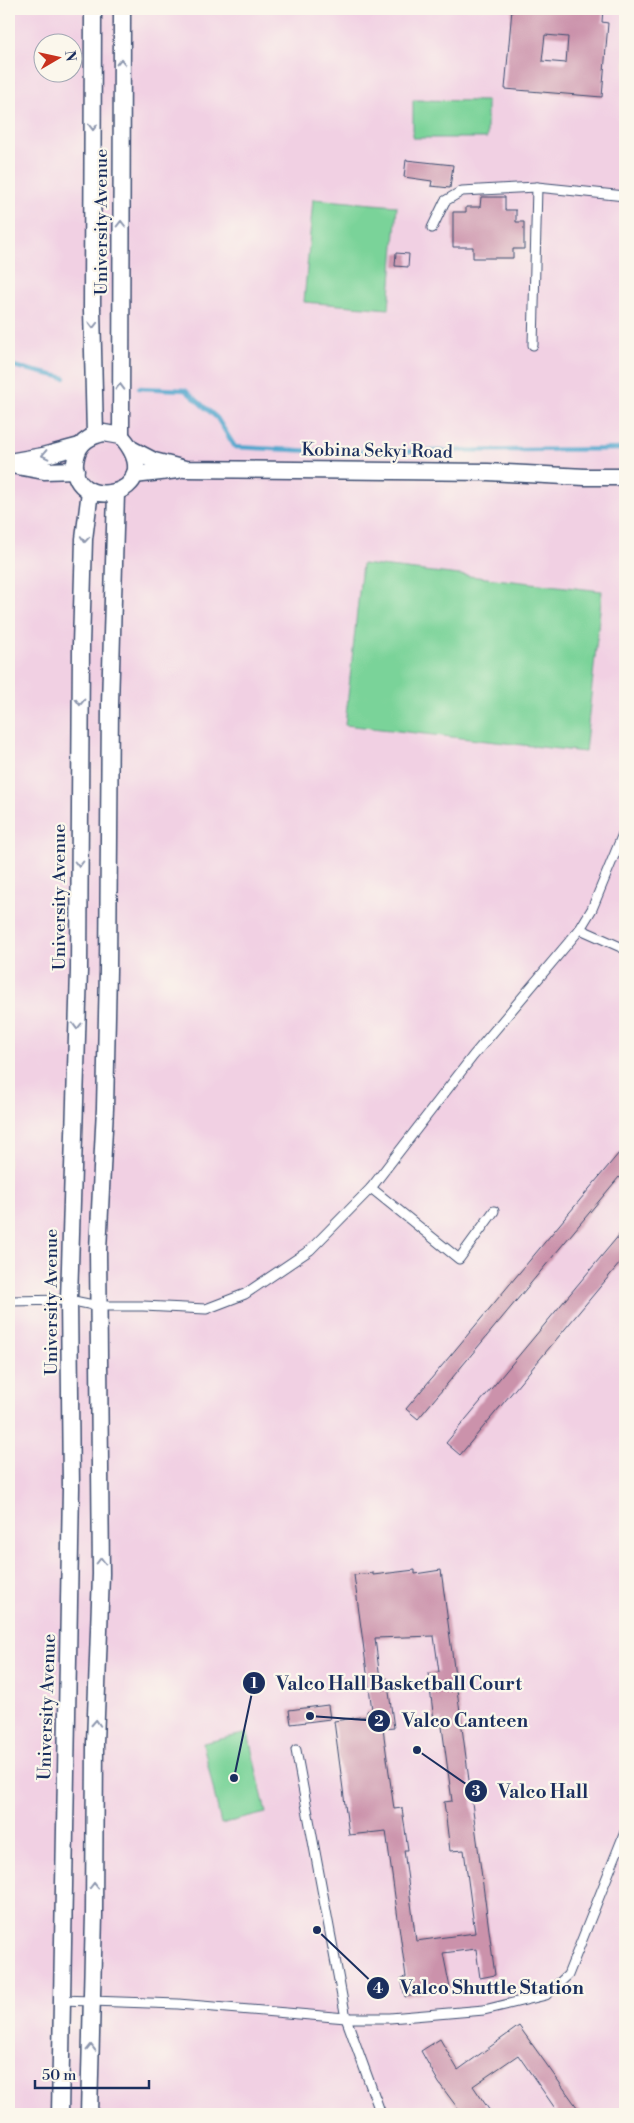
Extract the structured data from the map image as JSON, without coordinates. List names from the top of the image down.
{
  "streets": {
    "street": ["University Avenue", "Kobina Sekyi Road"]
  },
  "crossings": [
    ["University Avenue", "Kobina Sekyi Road"]
  ],
  "places": [
    "Valco Canteen",
    "Valco Hall",
    "Valco Hall Basketball Court",
    "Valco Shuttle Station"
  ],
  "scale_bar": "50 m",
  "north": "right"
}
